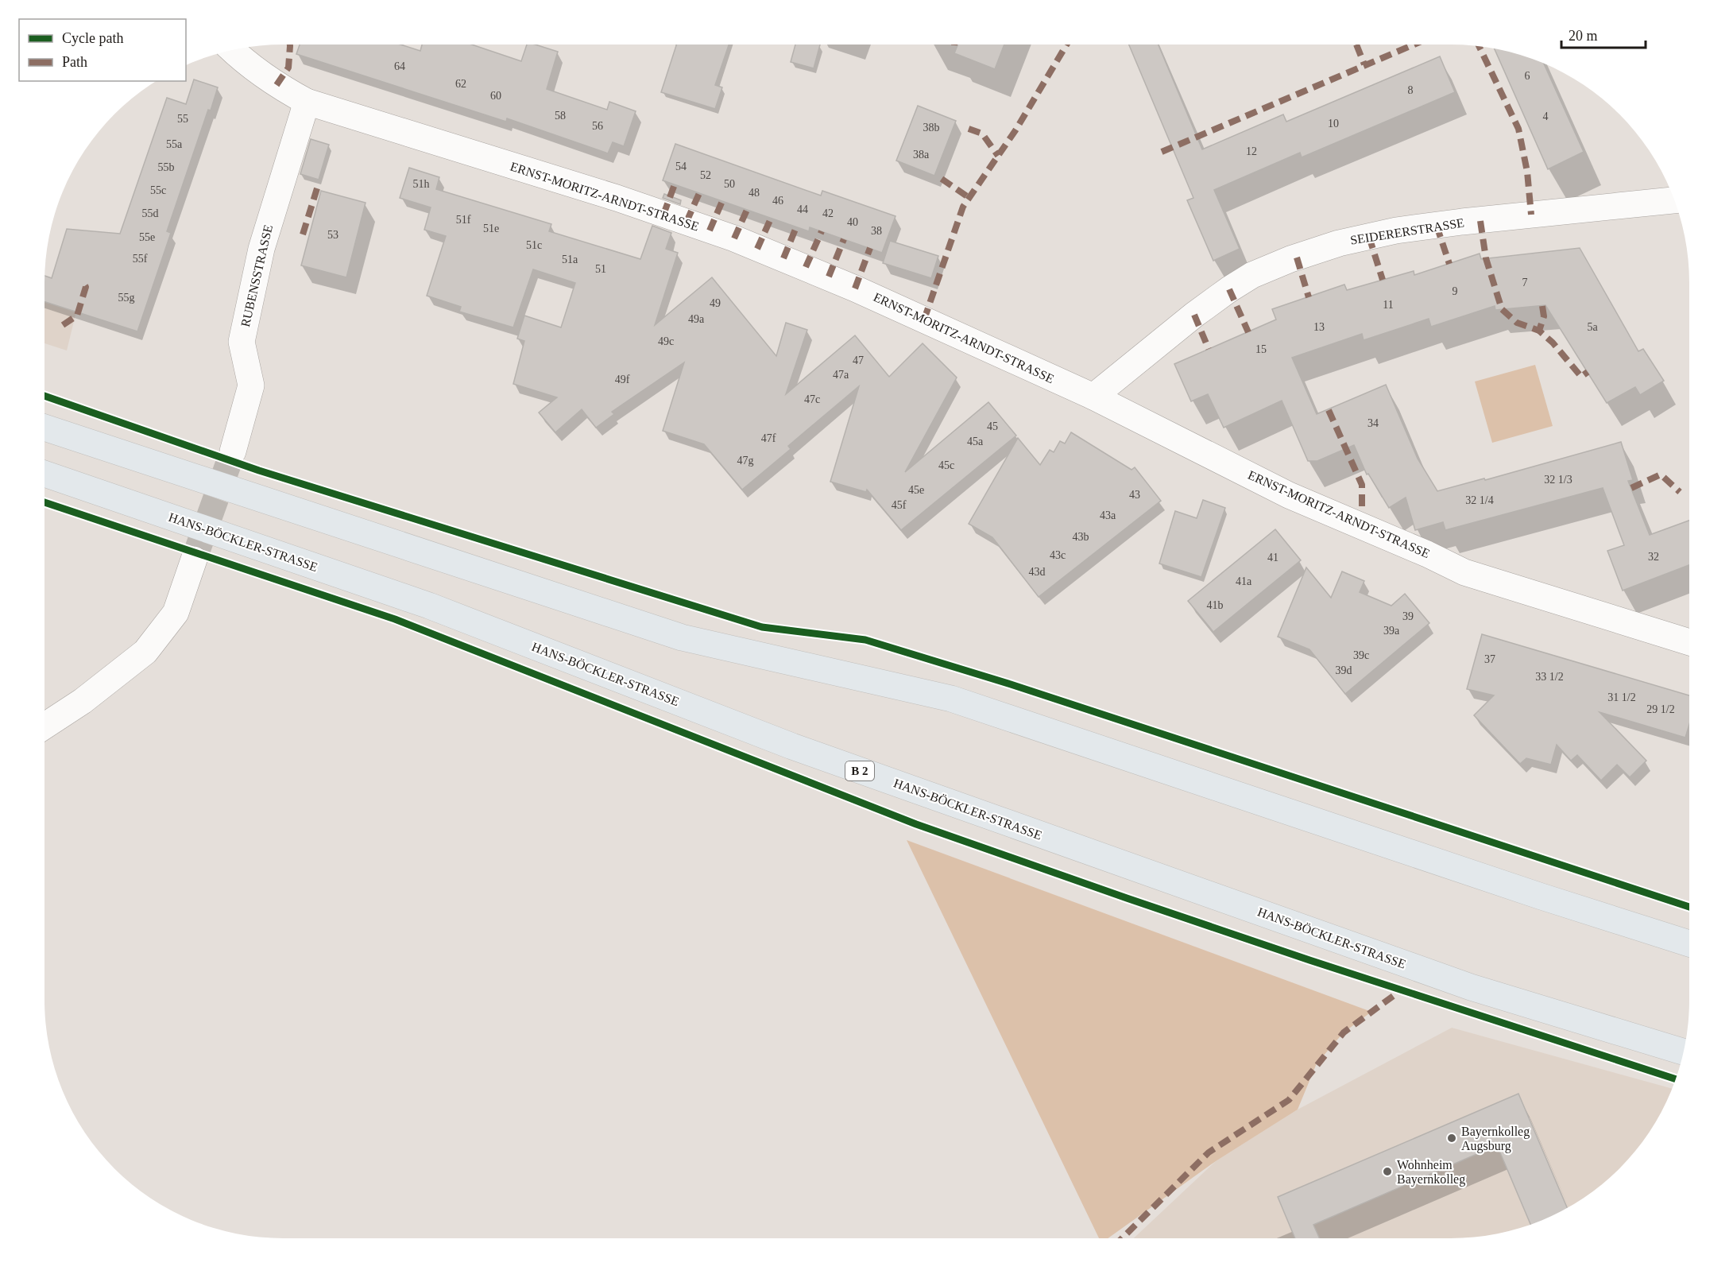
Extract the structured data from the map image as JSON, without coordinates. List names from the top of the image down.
{
  "streets": {
    "main road": ["HANS-BÖCKLER-STRASSE", "B 2"],
    "street": ["ERNST-MORITZ-ARNDT-STRASSE", "SEIDERERSTRASSE", "RUBENSSTRASSE"]
  },
  "crossings": [
    ["ERNST-MORITZ-ARNDT-STRASSE", "SEIDERERSTRASSE"],
    ["ERNST-MORITZ-ARNDT-STRASSE", "RUBENSSTRASSE"]
  ],
  "places": ["Bayernkolleg Augsburg", "Wohnheim Bayernkolleg"],
  "house_numbers": [
    "64",
    "6",
    "62",
    "8",
    "60",
    "58",
    "4",
    "55",
    "10",
    "56",
    "38b",
    "55a",
    "12",
    "38a",
    "54",
    "55b",
    "52",
    "51h",
    "50",
    "55c",
    "48",
    "46",
    "44",
    "55d",
    "42",
    "51f",
    "40",
    "51e",
    "38",
    "53",
    "55e",
    "51c",
    "55f",
    "51a",
    "51",
    "7",
    "9",
    "55g",
    "49",
    "11",
    "49a",
    "13",
    "5a",
    "49c",
    "15",
    "47",
    "47a",
    "49f",
    "47c",
    "34",
    "45",
    "47f",
    "45a",
    "47g",
    "45c",
    "32 1/3",
    "45e",
    "43",
    "32 1/4",
    "45f",
    "43a",
    "43b",
    "43c",
    "32",
    "41",
    "43d",
    "41a",
    "41b",
    "39",
    "39a",
    "39c",
    "37",
    "39d",
    "33 1/2",
    "31 1/2",
    "29 1/2"
  ],
  "legend": ["Cycle path", "Path"],
  "scale_bar": "20 m"
}
